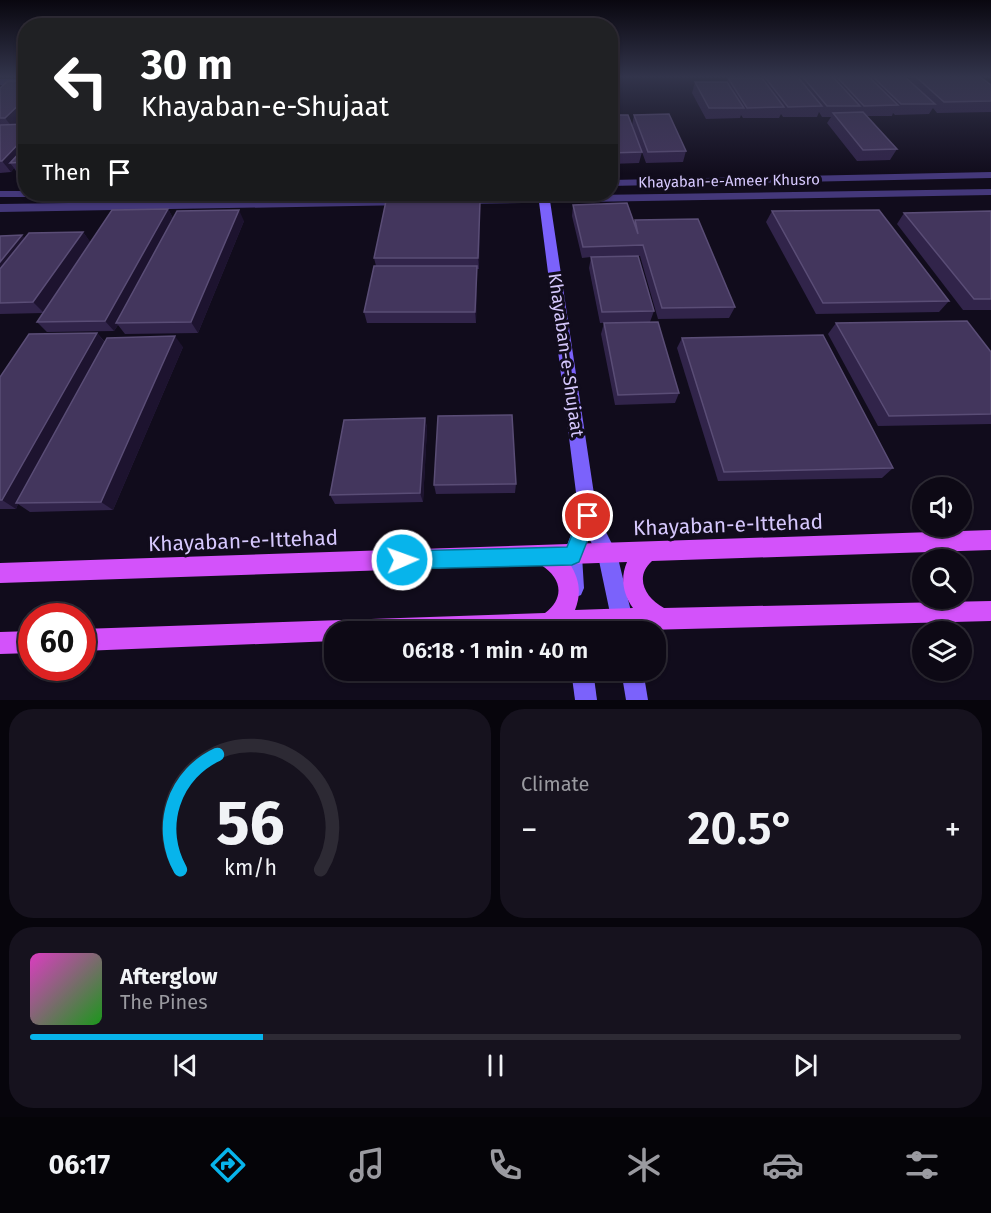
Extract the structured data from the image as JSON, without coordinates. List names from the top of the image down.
{
  "streets": {
    "main road": ["Khayaban-e-Shujaat", "Khayaban-e-Ittehad"],
    "street": ["Khayaban-e-Ameer Khusro"]
  },
  "crossings": [
    ["Khayaban-e-Shujaat", "Khayaban-e-Ittehad"]
  ],
  "page": {
    "turn": ["30 m", "Khayaban-e-Shujaat"],
    "then": "Then",
    "limit": "60",
    "trip": "06:18 · 1 min · 40 m",
    "tile": "Climate",
    "heat": ["−", "20.5°", "+"],
    "song": ["Afterglow", "The Pines"],
    "tabs": "06:17",
    "gauge": ["56", "km/h"]
  }
}
